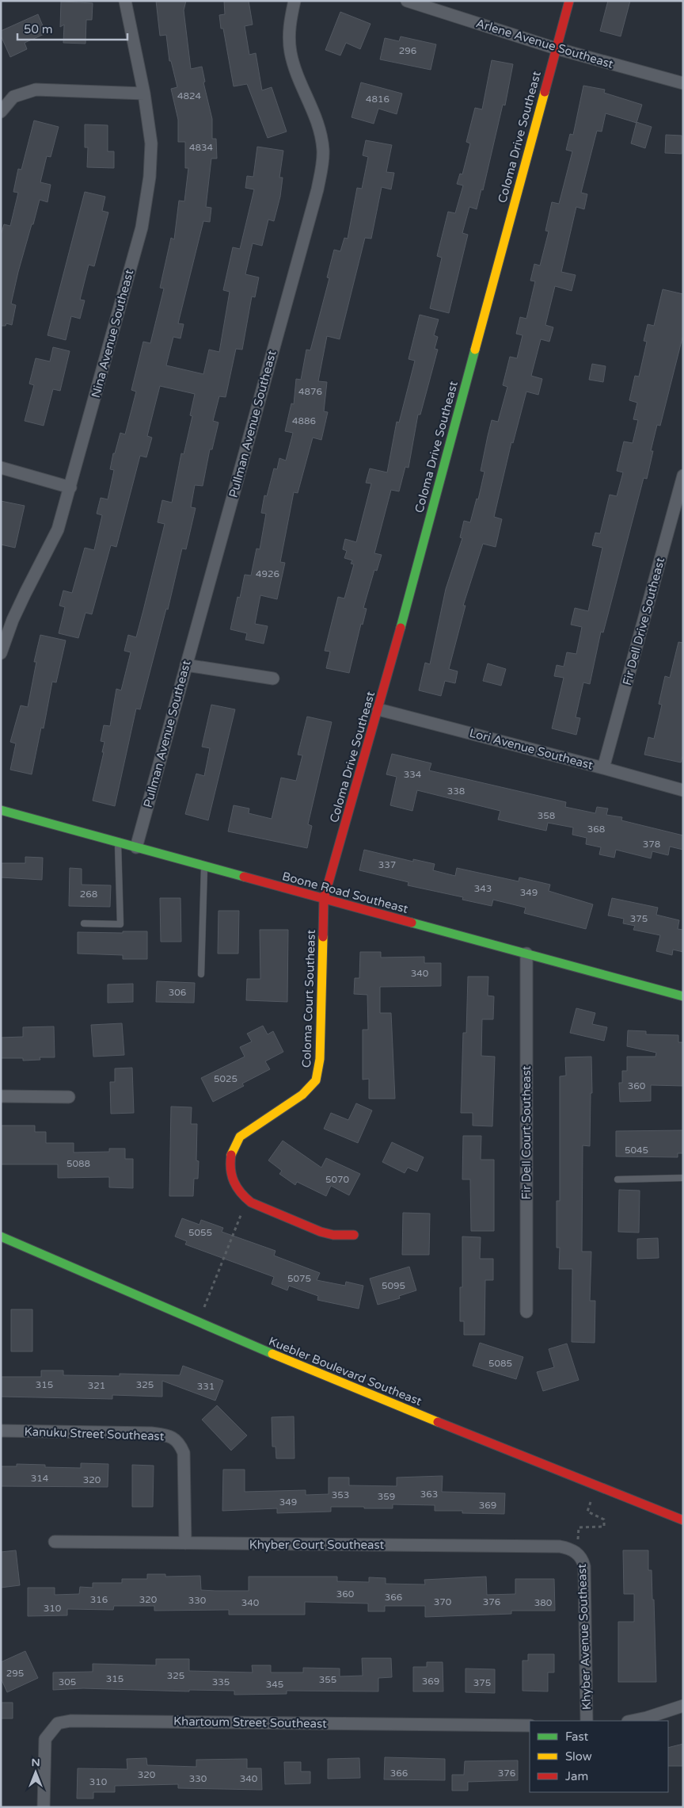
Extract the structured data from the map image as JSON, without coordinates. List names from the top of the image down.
{
  "streets": {
    "street": [
      "Arlene Avenue Southeast",
      "Coloma Drive Southeast",
      "Nina Avenue Southeast",
      "Pullman Avenue Southeast",
      "Fir Dell Drive Southeast",
      "Lori Avenue Southeast",
      "Boone Road Southeast",
      "Coloma Court Southeast",
      "Fir Dell Court Southeast",
      "Kuebler Boulevard Southeast",
      "Kanuku Street Southeast",
      "Khyber Court Southeast",
      "Khyber Avenue Southeast",
      "Khartoum Street Southeast"
    ]
  },
  "crossings": [
    ["Arlene Avenue Southeast", "Coloma Drive Southeast"],
    ["Coloma Drive Southeast", "Lori Avenue Southeast"],
    ["Coloma Drive Southeast", "Boone Road Southeast"],
    ["Coloma Drive Southeast", "Coloma Court Southeast"],
    ["Pullman Avenue Southeast", "Boone Road Southeast"],
    ["Fir Dell Drive Southeast", "Lori Avenue Southeast"],
    ["Boone Road Southeast", "Coloma Court Southeast"],
    ["Boone Road Southeast", "Fir Dell Court Southeast"],
    ["Kanuku Street Southeast", "Khyber Court Southeast"],
    ["Khyber Court Southeast", "Khyber Avenue Southeast"]
  ],
  "house_numbers": [
    "296",
    "4824",
    "4816",
    "4834",
    "4876",
    "4886",
    "4926",
    "334",
    "338",
    "358",
    "368",
    "378",
    "337",
    "343",
    "349",
    "268",
    "375",
    "340",
    "306",
    "5025",
    "360",
    "5045",
    "5088",
    "5070",
    "5055",
    "5075",
    "5095",
    "5085",
    "315",
    "325",
    "321",
    "331",
    "314",
    "320",
    "363",
    "353",
    "359",
    "349",
    "369",
    "360",
    "366",
    "316",
    "320",
    "330",
    "370",
    "376",
    "340",
    "380",
    "310",
    "295",
    "325",
    "315",
    "355",
    "369",
    "305",
    "335",
    "375",
    "345",
    "366",
    "376",
    "320",
    "330",
    "340",
    "310"
  ],
  "legend": ["Fast", "Slow", "Jam"],
  "scale_bar": "50 m",
  "north": "top"
}
